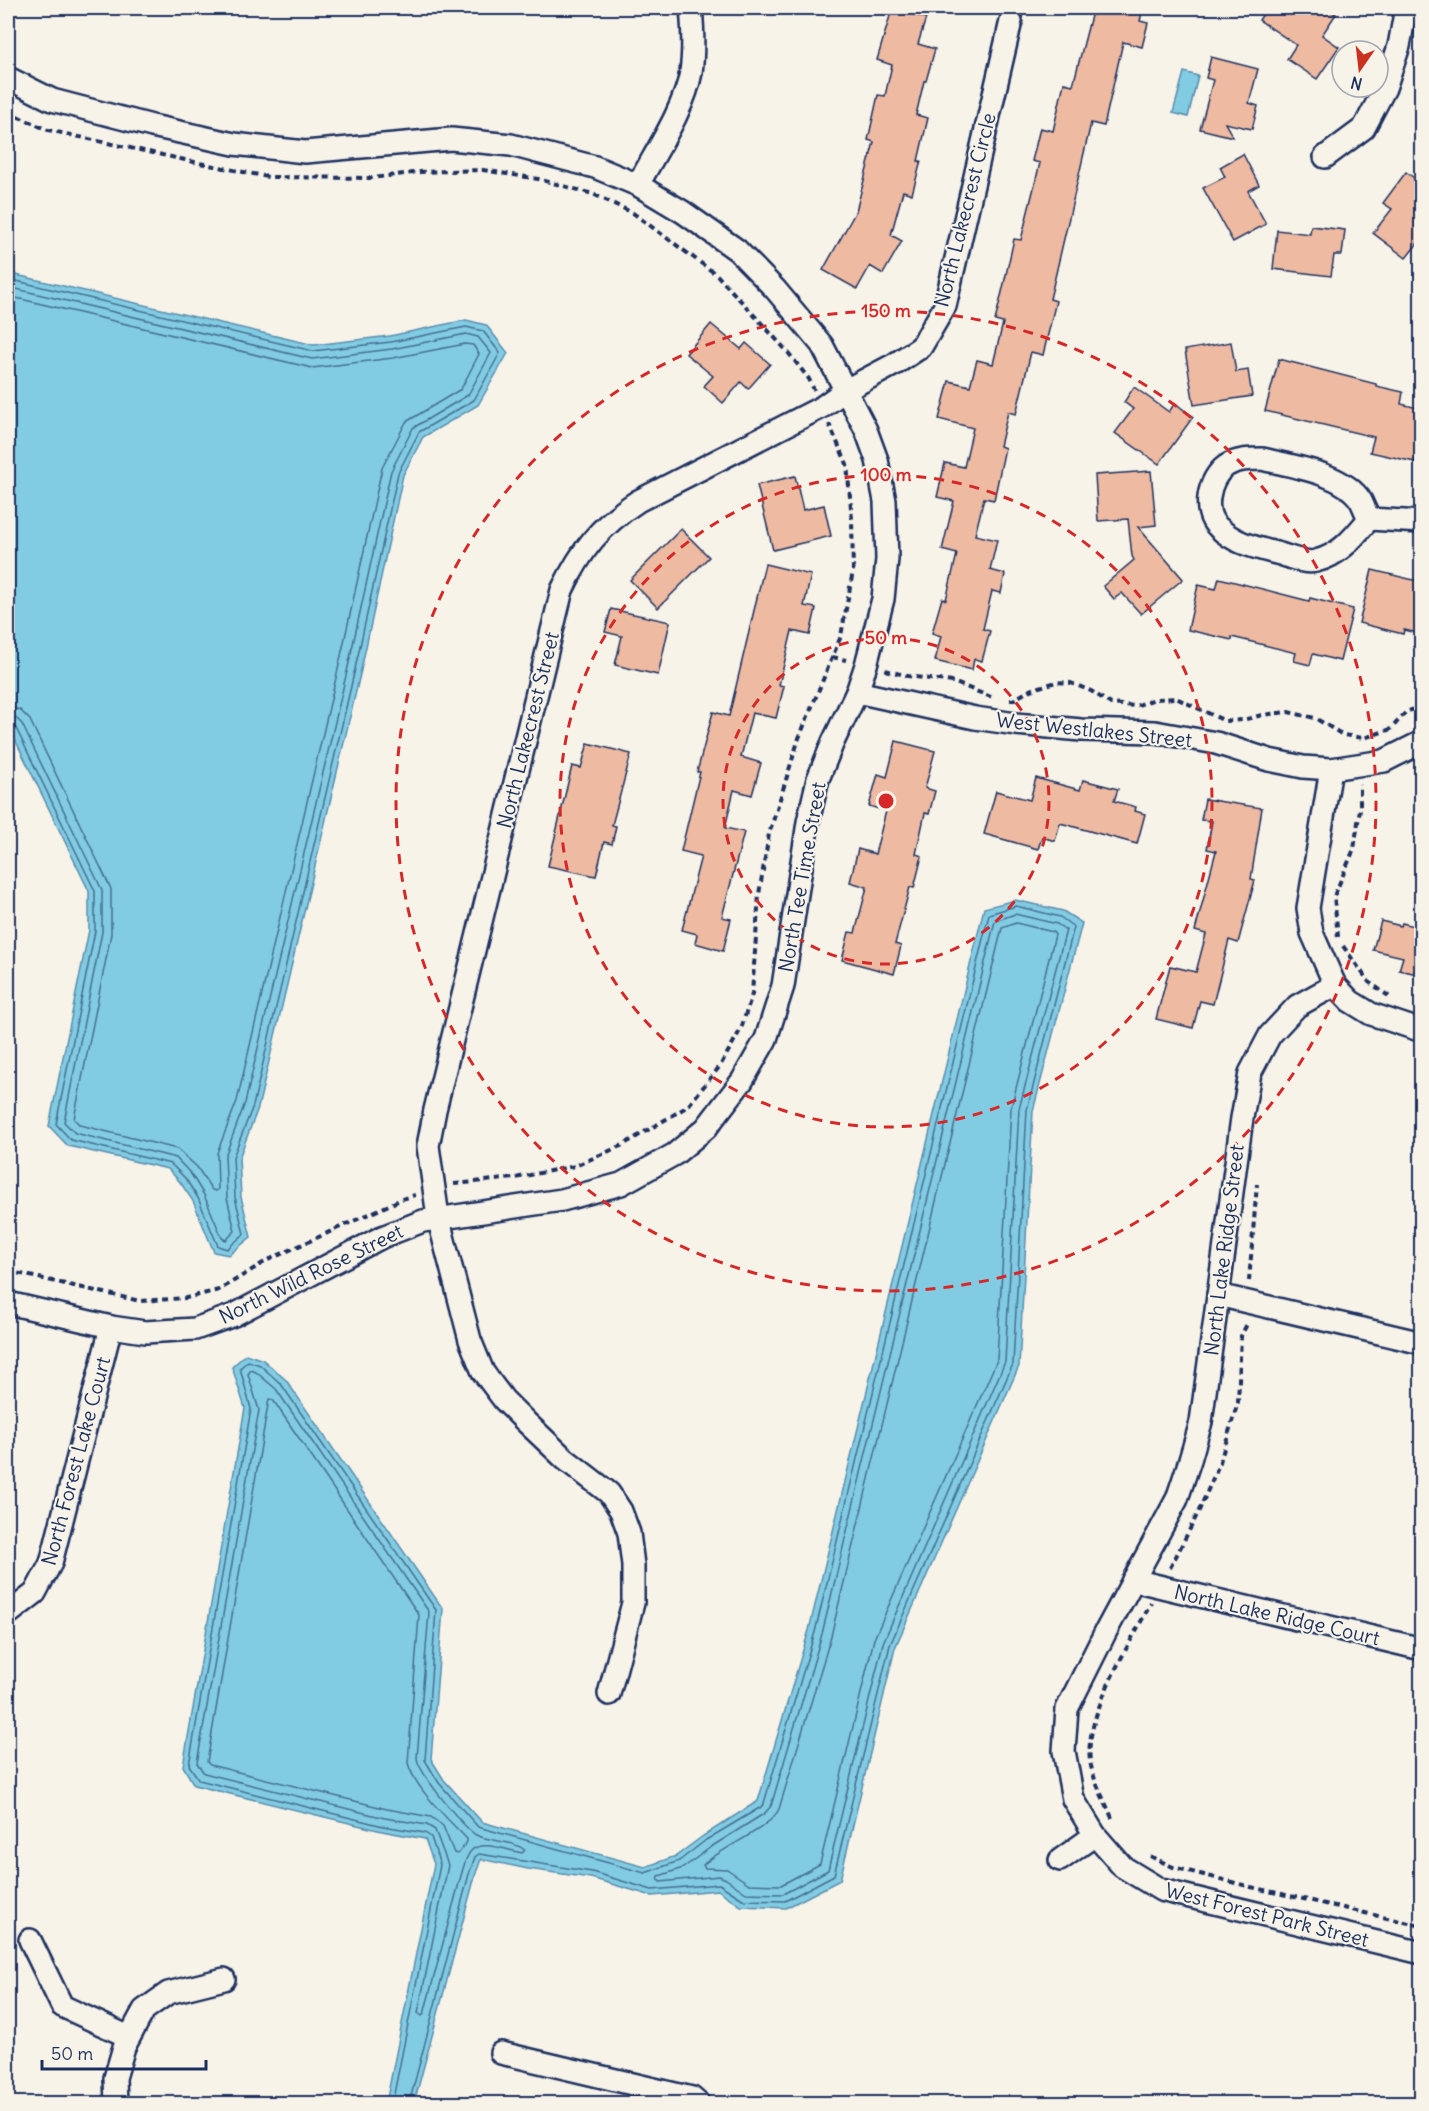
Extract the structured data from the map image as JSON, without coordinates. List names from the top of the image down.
{
  "streets": {
    "street": [
      "North Lakecrest Circle",
      "North Lakecrest Street",
      "West Westlakes Street",
      "North Tee Time Street",
      "North Lake Ridge Street",
      "North Wild Rose Street",
      "North Forest Lake Court",
      "North Lake Ridge Court",
      "West Forest Park Street"
    ]
  },
  "crossings": [
    ["North Lakecrest Circle", "North Lakecrest Street"],
    ["North Lakecrest Circle", "North Tee Time Street"],
    ["North Lakecrest Street", "North Tee Time Street"],
    ["North Lakecrest Street", "North Wild Rose Street"],
    ["West Westlakes Street", "North Tee Time Street"],
    ["North Tee Time Street", "North Wild Rose Street"],
    ["North Lake Ridge Street", "North Lake Ridge Court"],
    ["North Lake Ridge Street", "West Forest Park Street"],
    ["North Wild Rose Street", "North Forest Lake Court"]
  ],
  "scale_bar": "50 m",
  "north": "bottom",
  "rings": ["150 m", "100 m", "50 m"]
}
